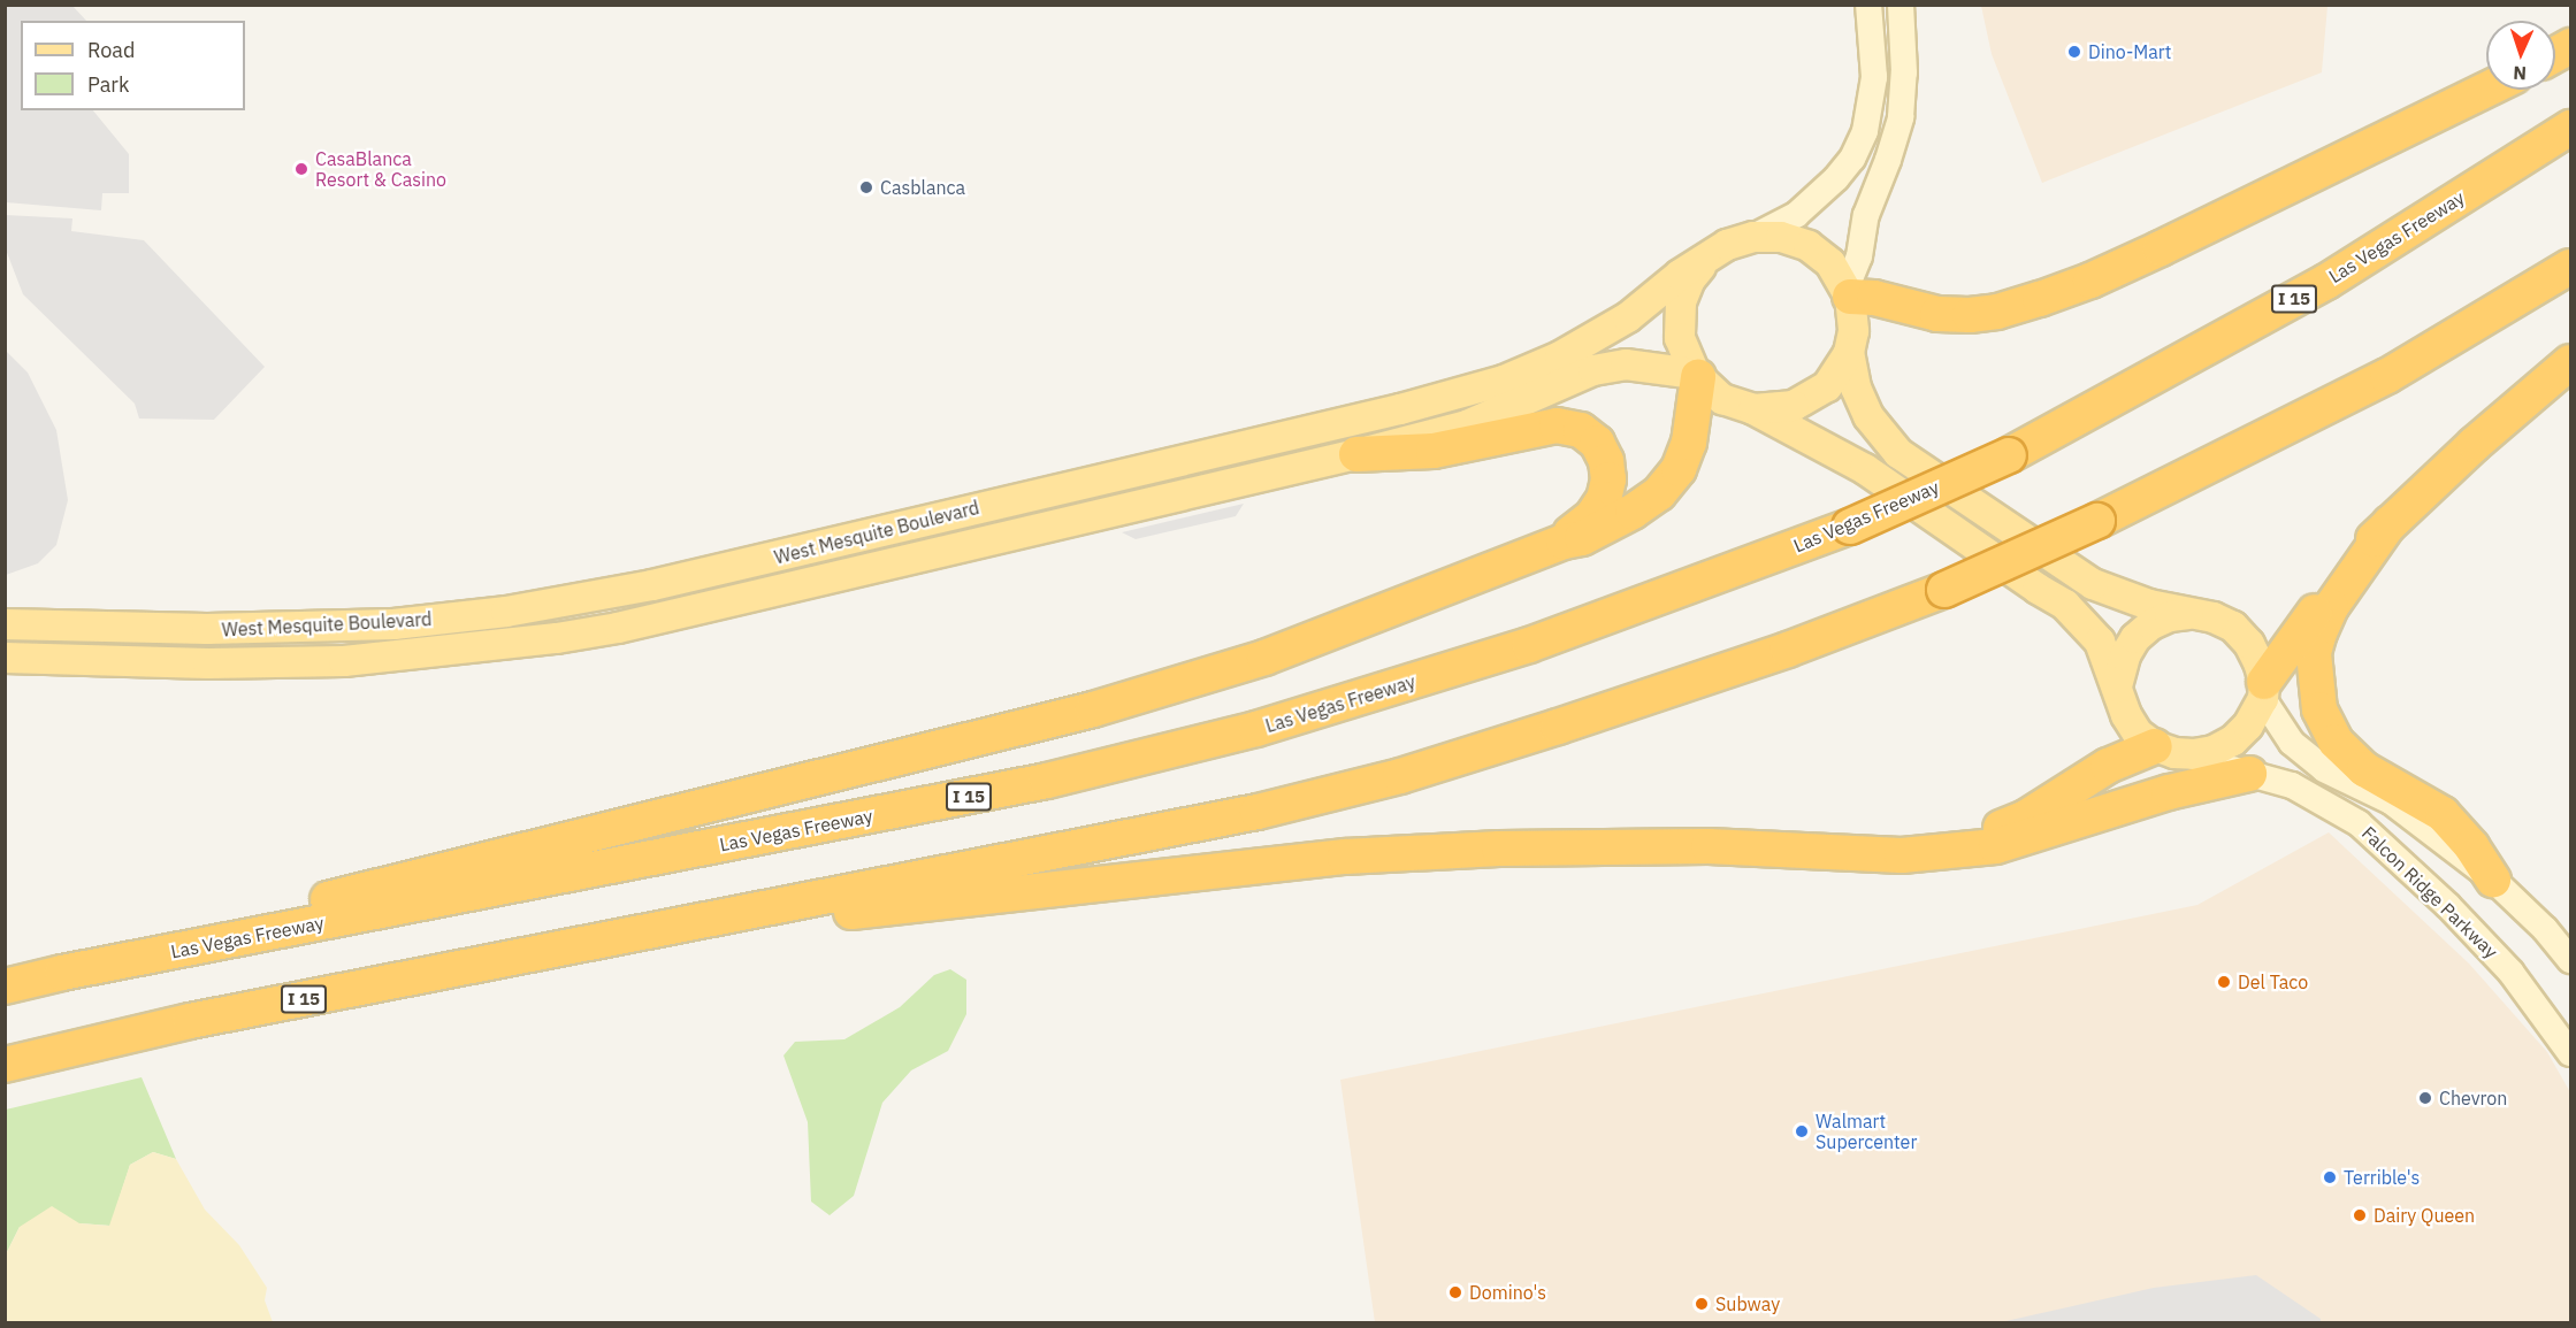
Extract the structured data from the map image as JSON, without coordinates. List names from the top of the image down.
{
  "streets": {
    "highway": ["Las Vegas Freeway", "I 15"],
    "main road": ["West Mesquite Boulevard", "Falcon Ridge Parkway"]
  },
  "crossings": [
    ["West Mesquite Boulevard", "Falcon Ridge Parkway"]
  ],
  "places": [
    "Dino-Mart",
    "CasaBlanca Resort & Casino",
    "Casblanca",
    "Del Taco",
    "Chevron",
    "Walmart Supercenter",
    "Terrible's",
    "Dairy Queen",
    "Domino's",
    "Subway"
  ],
  "legend": ["Road", "Park"],
  "north": "bottom"
}
